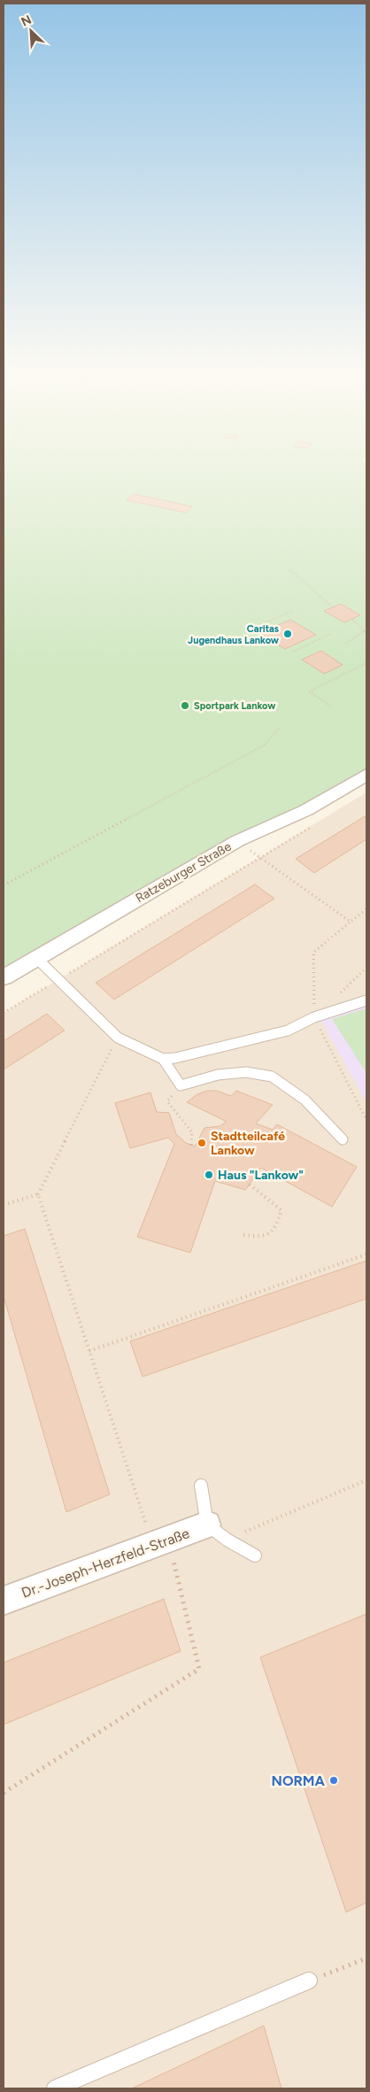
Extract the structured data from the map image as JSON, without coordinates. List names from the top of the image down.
{
  "streets": {
    "street": ["Ratzeburger Straße", "Dr.-Joseph-Herzfeld-Straße"]
  },
  "places": [
    "Caritas Jugendhaus Lankow",
    "Sportpark Lankow",
    "Stadtteilcafé Lankow",
    "Haus \"Lankow\"",
    "NORMA"
  ],
  "north": "top left"
}
